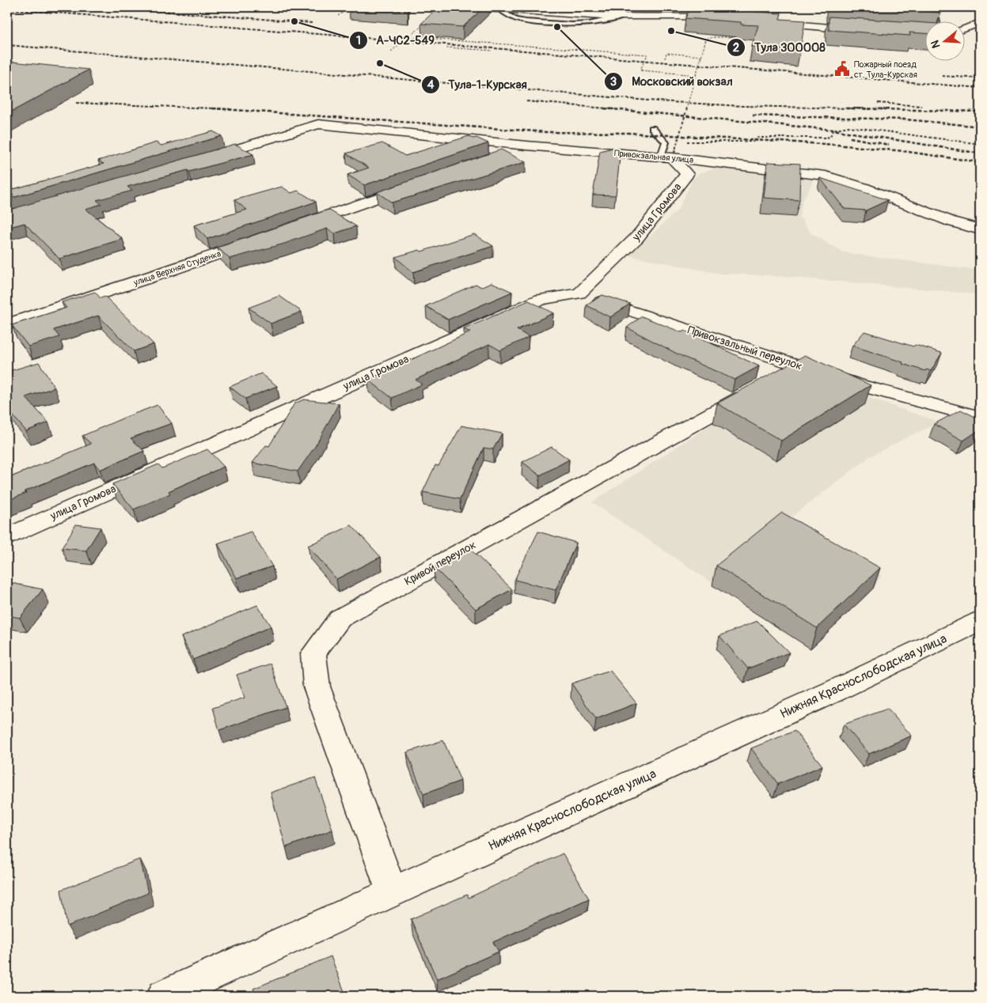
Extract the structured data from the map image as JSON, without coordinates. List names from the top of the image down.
{
  "streets": {
    "street": [
      "Привокзальная улица",
      "улица Громова",
      "улица Верхняя Cтуденка",
      "Привокзальный переулок",
      "Кривой переулок",
      "Нижняя Краснослободская улица"
    ]
  },
  "crossings": [
    ["Привокзальная улица", "улица Громова"],
    ["улица Громова", "Привокзальный переулок"],
    ["Привокзальный переулок", "Кривой переулок"],
    ["Кривой переулок", "Нижняя Краснослободская улица"]
  ],
  "places": {
    "other": [
      "А-ЧС2-549",
      "Московский вокзал",
      "Тула 300008",
      "Тула-1-Курская"
    ],
    "public building": ["Пожарный поезд ст. Тула-Курская"]
  },
  "north": "left"
}
